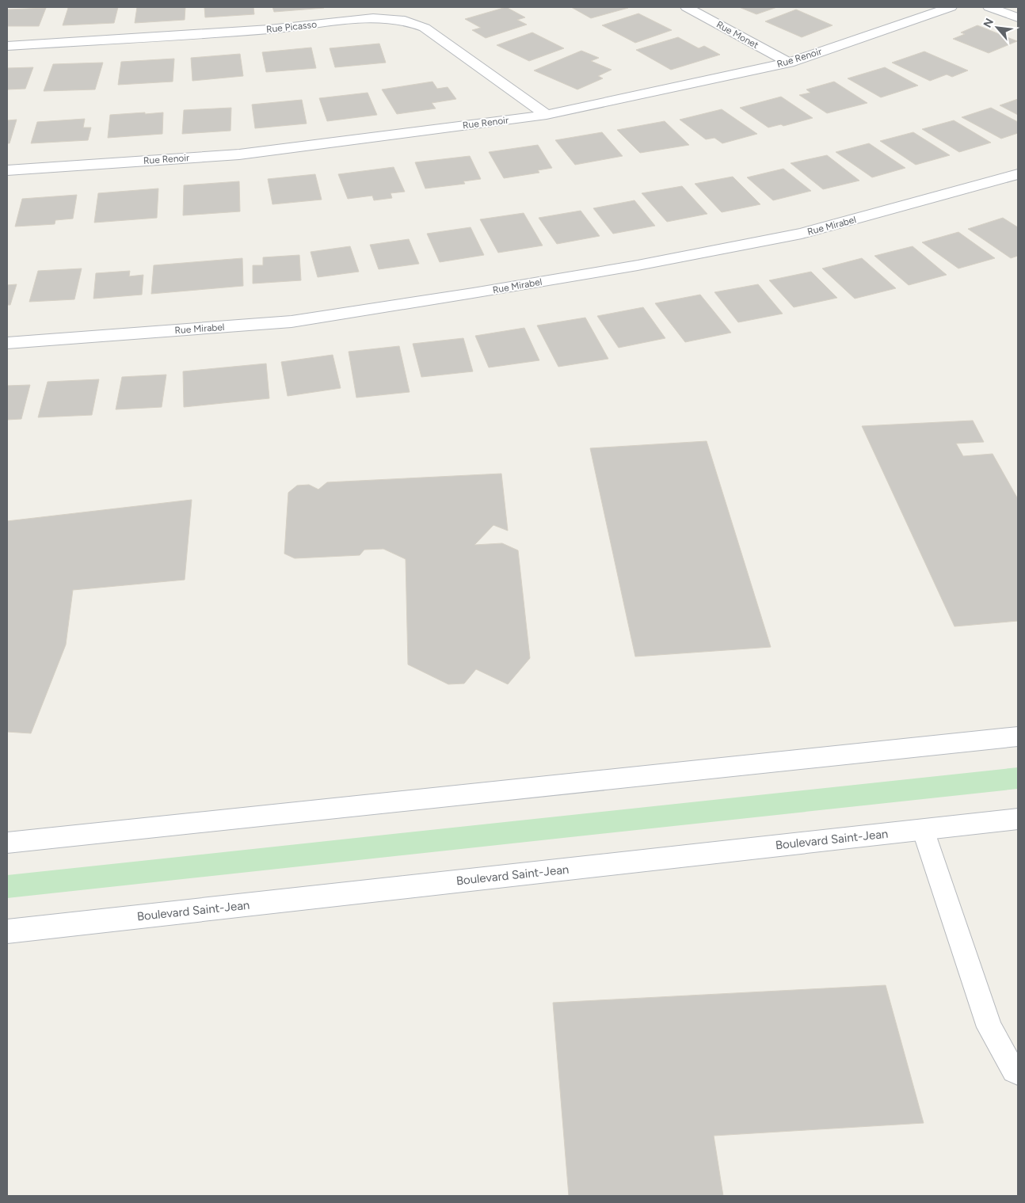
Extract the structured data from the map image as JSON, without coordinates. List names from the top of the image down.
{
  "streets": {
    "street": [
      "Rue Picasso",
      "Rue Monet",
      "Rue Renoir",
      "Rue Mirabel",
      "Boulevard Saint-Jean"
    ]
  },
  "crossings": [
    ["Rue Picasso", "Rue Renoir"],
    ["Rue Monet", "Rue Renoir"]
  ],
  "north": "top left"
}
